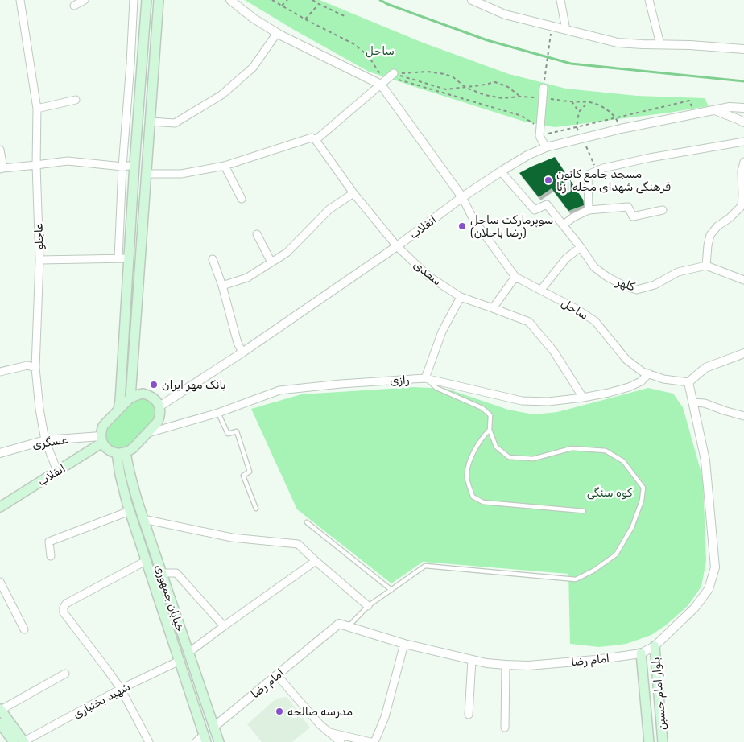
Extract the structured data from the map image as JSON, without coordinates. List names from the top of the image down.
{
  "streets": {
    "main road": ["انقلاب", "خیابان جمهوری", "بلوار امام حسین"],
    "street": [
      "عاجلو",
      "سعدی",
      "کلهر",
      "ساحل",
      "رازی",
      "عسگری",
      "امام رضا",
      "شهید بختیاری"
    ]
  },
  "crossings": [
    ["انقلاب", "عاجلو"],
    ["انقلاب", "سعدی"],
    ["انقلاب", "کلهر"],
    ["انقلاب", "ساحل"],
    ["انقلاب", "رازی"],
    ["انقلاب", "عسگری"],
    ["انقلاب", "خیابان جمهوری"],
    ["عاجلو", "عسگری"],
    ["سعدی", "رازی"],
    ["ساحل", "رازی"],
    ["ساحل", "امام رضا"],
    ["رازی", "عسگری"],
    ["رازی", "خیابان جمهوری"],
    ["عسگری", "خیابان جمهوری"],
    ["خیابان جمهوری", "امام رضا"],
    ["خیابان جمهوری", "شهید بختیاری"],
    ["امام رضا", "بلوار امام حسین"]
  ],
  "parks": ["ساحل", "کوه سنگی"],
  "places": [
    "مسجد جامع کانون فرهنگی شهدای محله ازنا",
    "سوپرمارکت ساحل (رضا باجلان)",
    "بانک مهر ایران",
    "مدرسه صالحه"
  ]
}
